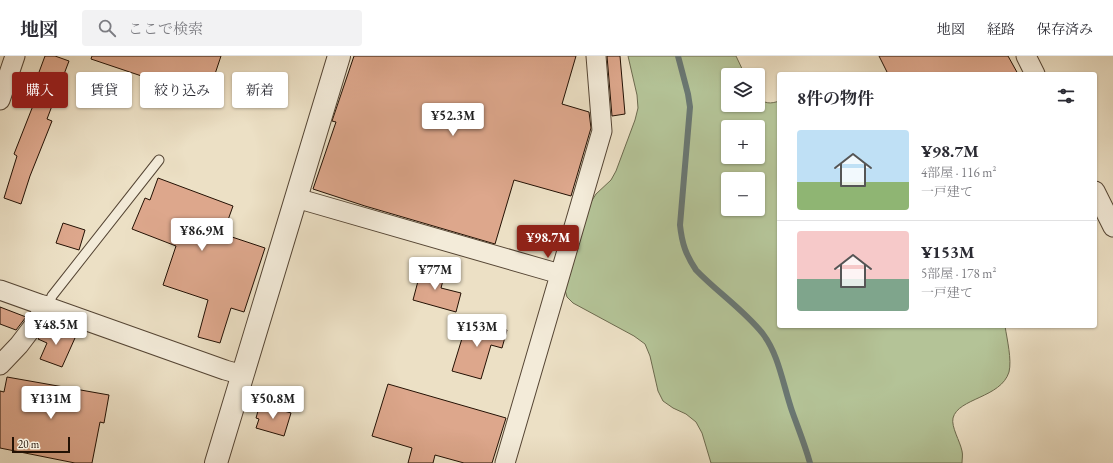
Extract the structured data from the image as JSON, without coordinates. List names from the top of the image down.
{
  "scale_bar": "20 m",
  "page": {
    "header": "地図",
    "search": "ここで検索",
    "nav": ["地図", "経路", "保存済み"],
    "map_buttons": ["+", "−"],
    "chip": [
      "購入",
      "賃貸",
      "絞り込み",
      "新着"
    ],
    "heading": "8件の物件",
    "price": [
      "¥52.3M",
      "¥86.9M",
      "¥98.7M",
      "¥77M",
      "¥48.5M",
      "¥153M",
      "¥131M",
      "¥50.8M"
    ],
    "list": [
      {
        "name": "¥98.7M",
        "note": "4部屋 · 116 m² · 一戸建て"
      },
      {
        "name": "¥153M",
        "note": "5部屋 · 178 m² · 一戸建て"
      }
    ],
    "scale": "20 m"
  }
}
